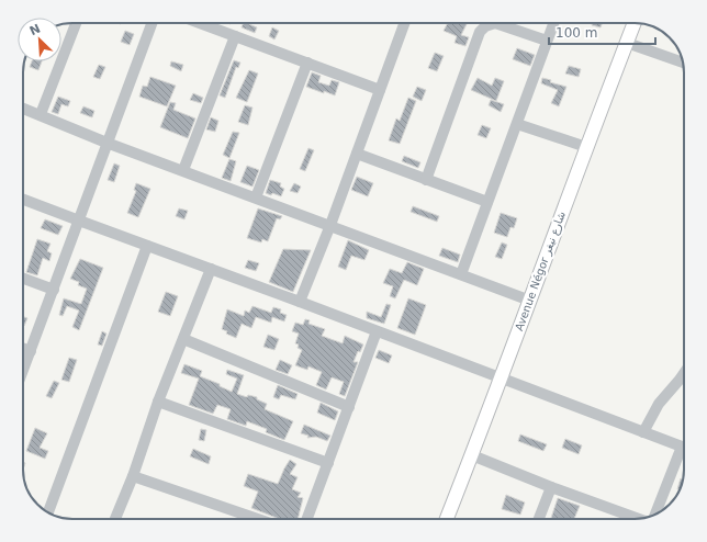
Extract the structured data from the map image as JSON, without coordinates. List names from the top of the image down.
{
  "streets": {
    "main road": ["Avenue Négor شارع نيغر"]
  },
  "scale_bar": "100 m",
  "north": "top left"
}
